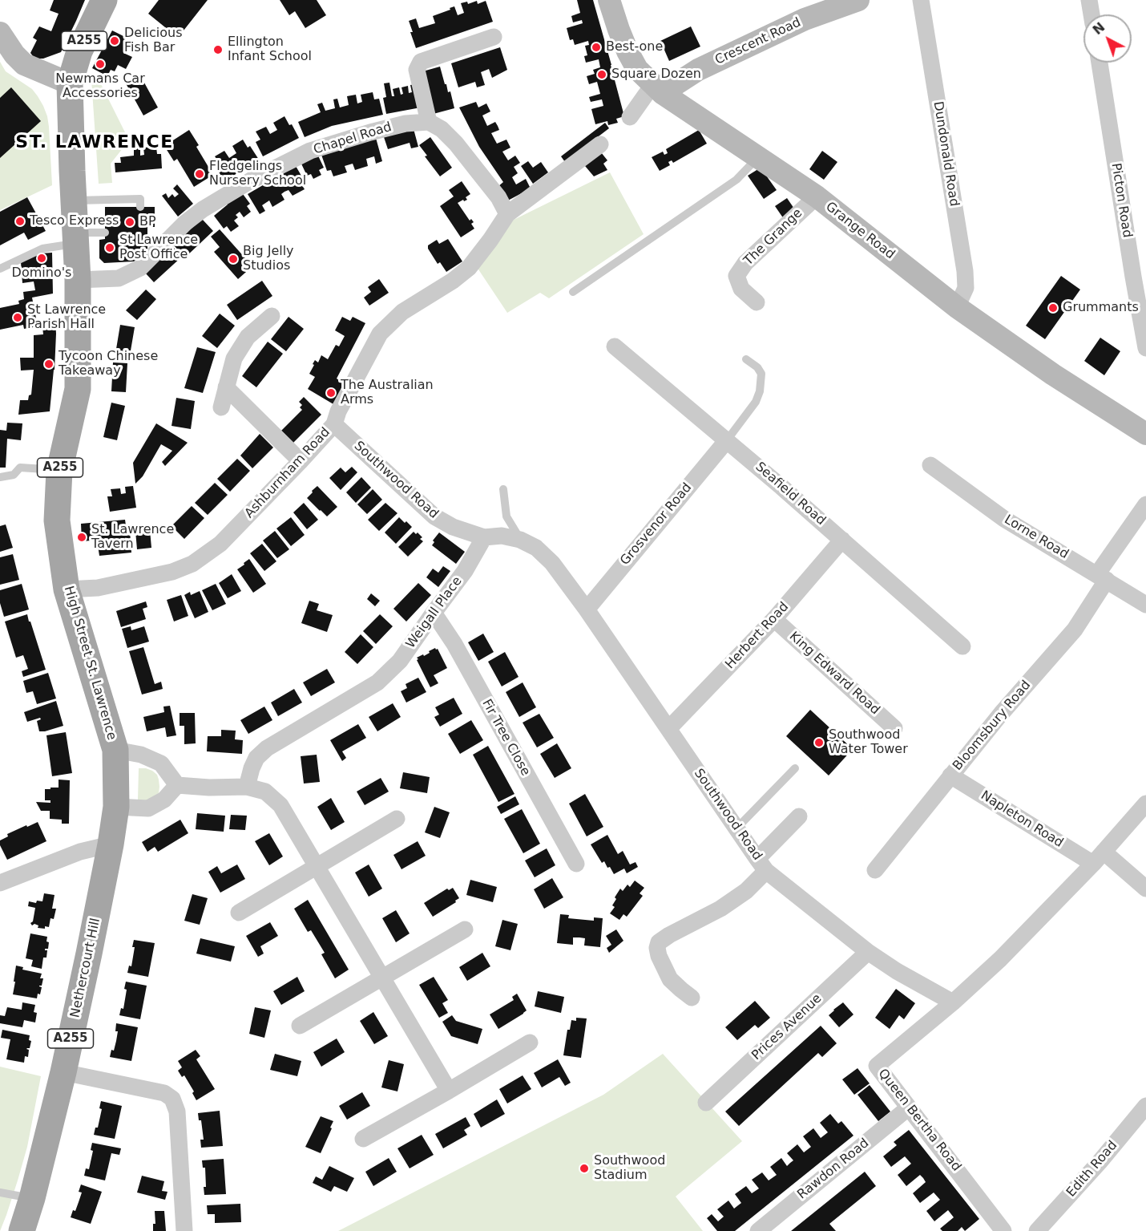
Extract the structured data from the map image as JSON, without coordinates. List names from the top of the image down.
{
  "streets": {
    "main road": ["A255", "High Street St. Lawrence", "Nethercourt Hill"],
    "street": [
      "Crescent Road",
      "Chapel Road",
      "Dundonald Road",
      "Picton Road",
      "Grange Road",
      "The Grange",
      "Ashburnham Road",
      "Southwood Road",
      "Seafield Road",
      "Grosvenor Road",
      "Lorne Road",
      "Weigall Place",
      "Herbert Road",
      "King Edward Road",
      "Bloomsbury Road",
      "Fir Tree Close",
      "Napleton Road",
      "Prices Avenue",
      "Queen Bertha Road",
      "Rawdon Road",
      "Edith Road"
    ]
  },
  "crossings": [
    ["Crescent Road", "Grange Road"],
    ["Chapel Road", "High Street St. Lawrence"],
    ["Dundonald Road", "Grange Road"],
    ["Grange Road", "The Grange"],
    ["Ashburnham Road", "Southwood Road"],
    ["Ashburnham Road", "High Street St. Lawrence"],
    ["Southwood Road", "Grosvenor Road"],
    ["Southwood Road", "Weigall Place"],
    ["Southwood Road", "Herbert Road"],
    ["Southwood Road", "Prices Avenue"],
    ["Southwood Road", "Queen Bertha Road"],
    ["Seafield Road", "Grosvenor Road"],
    ["Seafield Road", "Herbert Road"],
    ["Lorne Road", "Bloomsbury Road"],
    ["Weigall Place", "Fir Tree Close"],
    ["Herbert Road", "King Edward Road"],
    ["High Street St. Lawrence", "Nethercourt Hill"],
    ["Bloomsbury Road", "Napleton Road"],
    ["Queen Bertha Road", "Rawdon Road"]
  ],
  "districts": ["ST. LAWRENCE"],
  "places": [
    "Delicious Fish Bar",
    "Best-one",
    "Ellington Infant School",
    "Newmans Car Accessories",
    "Square Dozen",
    "Fledgelings Nursery School",
    "Tesco Express",
    "BP",
    "St Lawrence Post Office",
    "Domino's",
    "Big Jelly Studios",
    "Grummants",
    "St Lawrence Parish Hall",
    "Tycoon Chinese Takeaway",
    "The Australian Arms",
    "St. Lawrence Tavern",
    "Southwood Water Tower",
    "Southwood Stadium"
  ],
  "north": "top left"
}
